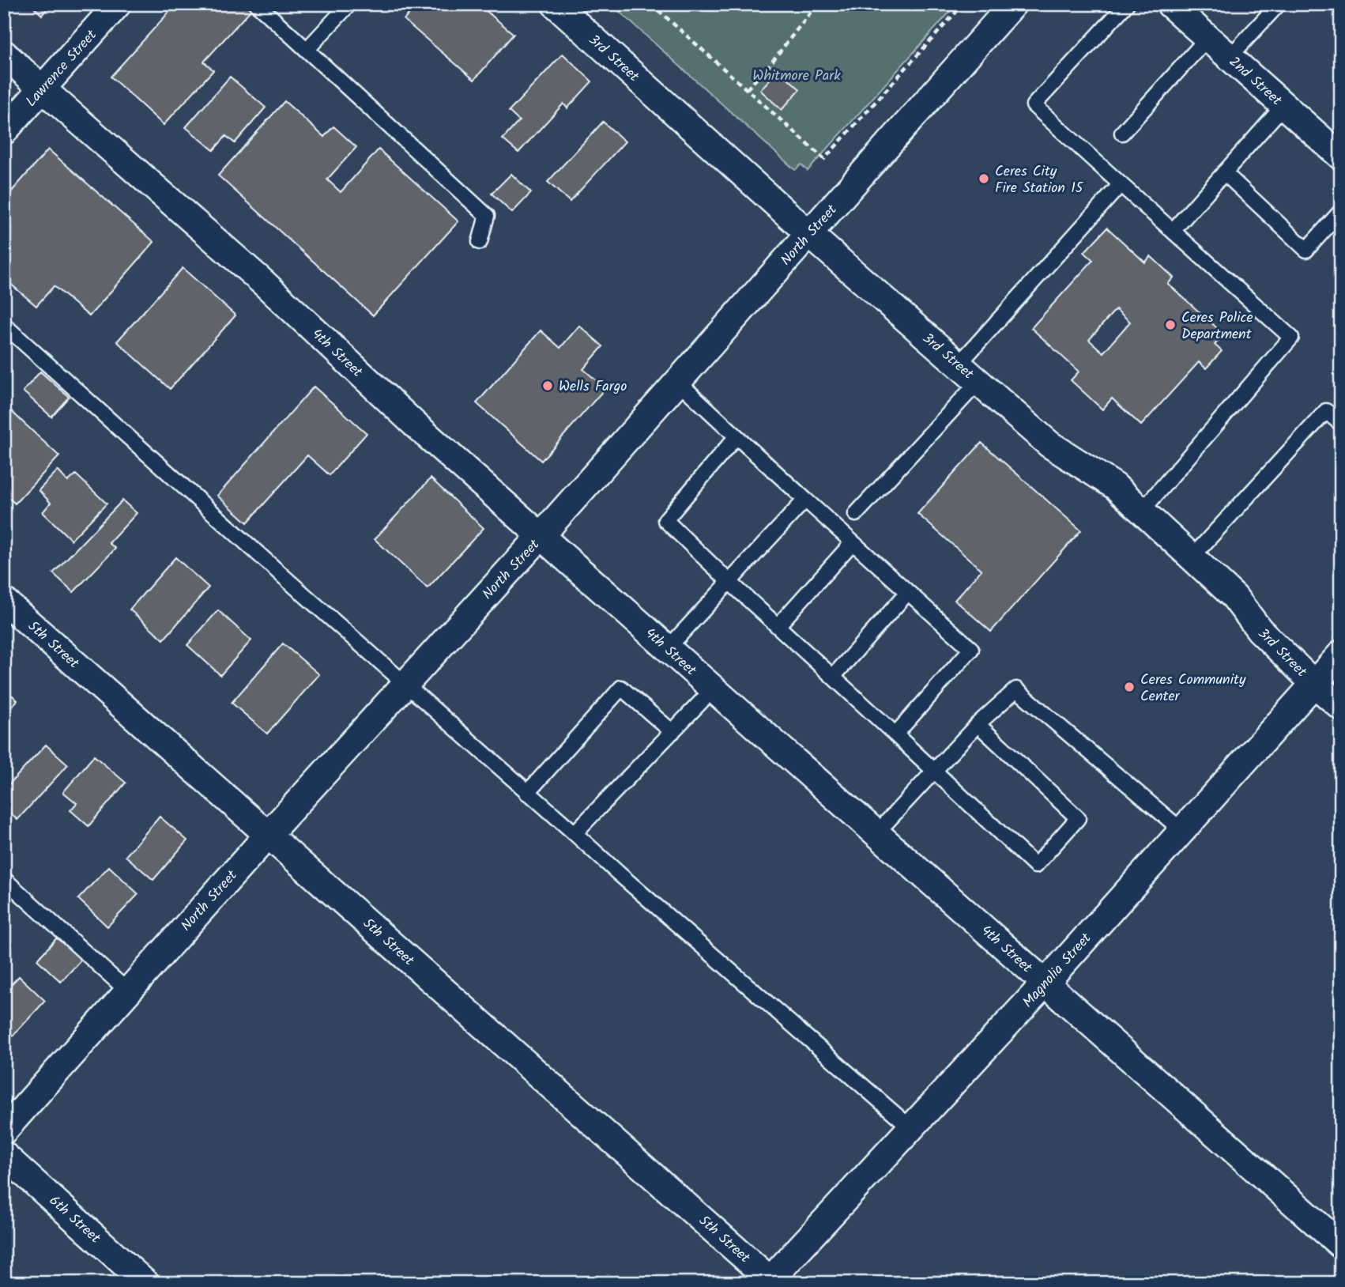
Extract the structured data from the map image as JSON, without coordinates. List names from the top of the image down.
{
  "streets": {
    "street": [
      "3rd Street",
      "Lawrence Street",
      "2nd Street",
      "North Street",
      "4th Street",
      "5th Street",
      "Magnolia Street",
      "6th Street"
    ]
  },
  "crossings": [
    ["3rd Street", "North Street"],
    ["3rd Street", "Magnolia Street"],
    ["Lawrence Street", "4th Street"],
    ["North Street", "4th Street"],
    ["North Street", "5th Street"],
    ["4th Street", "Magnolia Street"],
    ["5th Street", "Magnolia Street"]
  ],
  "parks": ["Whitmore Park"],
  "places": [
    "Ceres City Fire Station 15",
    "Ceres Police Department",
    "Wells Fargo",
    "Ceres Community Center"
  ]
}
